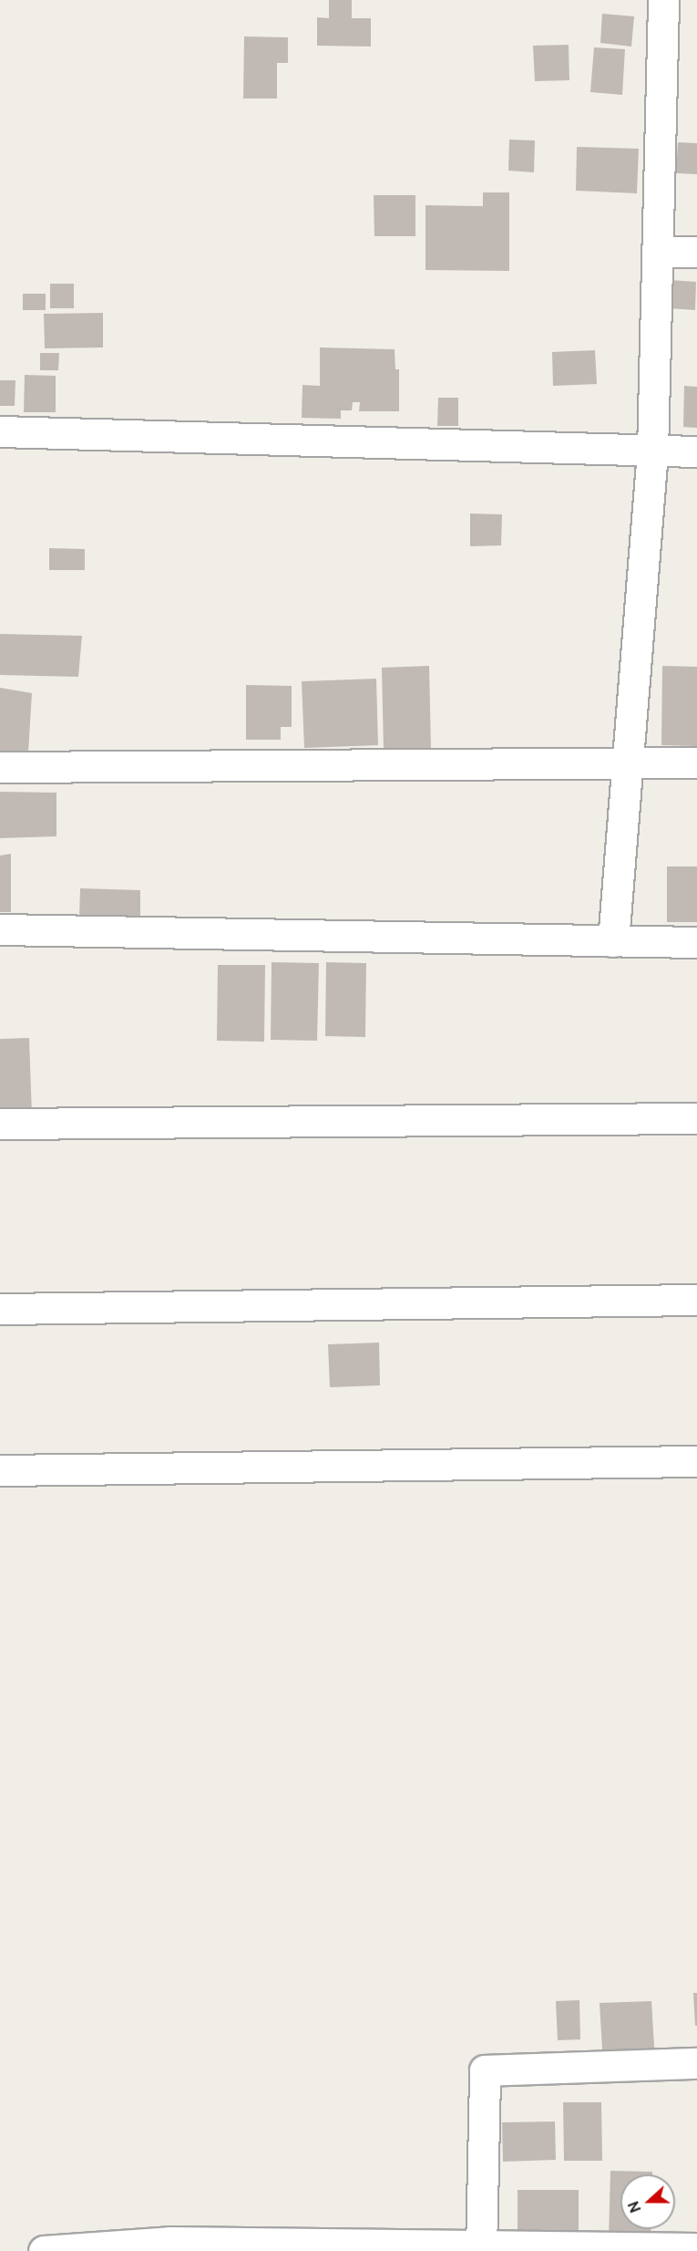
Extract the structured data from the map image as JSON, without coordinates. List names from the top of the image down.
{
  "north": "left"
}
